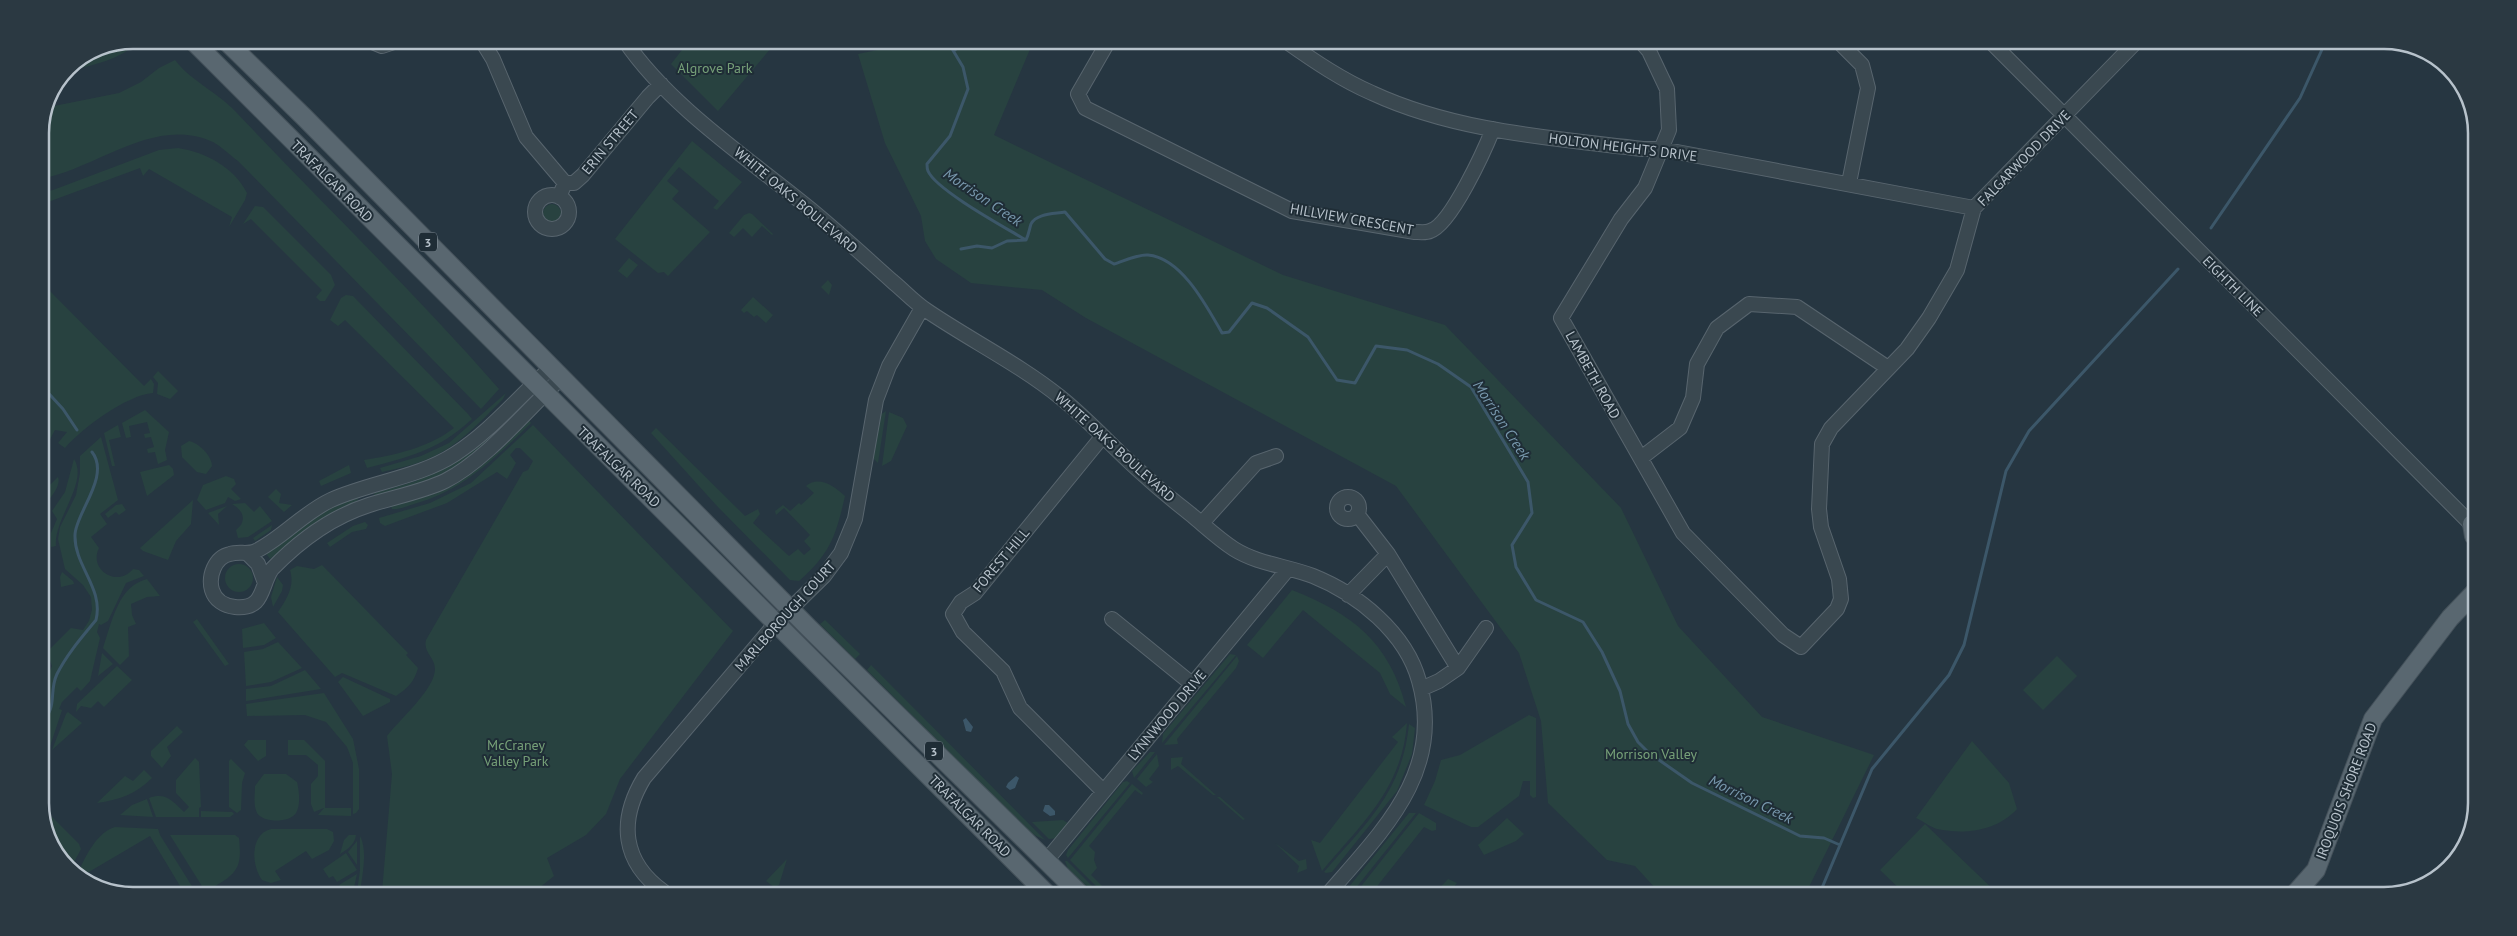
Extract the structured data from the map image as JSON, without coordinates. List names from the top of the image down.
{
  "streets": {
    "main road": ["TRAFALGAR ROAD", "3", "IROQUOIS SHORE ROAD"],
    "street": [
      "ERIN STREET",
      "HOLTON HEIGHTS DRIVE",
      "FALGARWOOD DRIVE",
      "WHITE OAKS BOULEVARD",
      "HILLVIEW CRESCENT",
      "EIGHTH LINE",
      "LAMBETH ROAD",
      "FOREST HILL",
      "MARLBOROUGH COURT",
      "LYNNWOOD DRIVE"
    ]
  },
  "crossings": [
    ["ERIN STREET", "WHITE OAKS BOULEVARD"],
    ["HOLTON HEIGHTS DRIVE", "FALGARWOOD DRIVE"],
    ["HOLTON HEIGHTS DRIVE", "HILLVIEW CRESCENT"],
    ["HOLTON HEIGHTS DRIVE", "LAMBETH ROAD"],
    ["FALGARWOOD DRIVE", "EIGHTH LINE"],
    ["FALGARWOOD DRIVE", "LAMBETH ROAD"],
    ["TRAFALGAR ROAD", "MARLBOROUGH COURT"],
    ["TRAFALGAR ROAD", "LYNNWOOD DRIVE"],
    ["WHITE OAKS BOULEVARD", "FOREST HILL"],
    ["WHITE OAKS BOULEVARD", "MARLBOROUGH COURT"],
    ["WHITE OAKS BOULEVARD", "LYNNWOOD DRIVE"],
    ["FOREST HILL", "LYNNWOOD DRIVE"]
  ],
  "water": ["Morrison Creek"],
  "parks": ["Algrove Park", "McCraney Valley Park", "Morrison Valley"]
}
